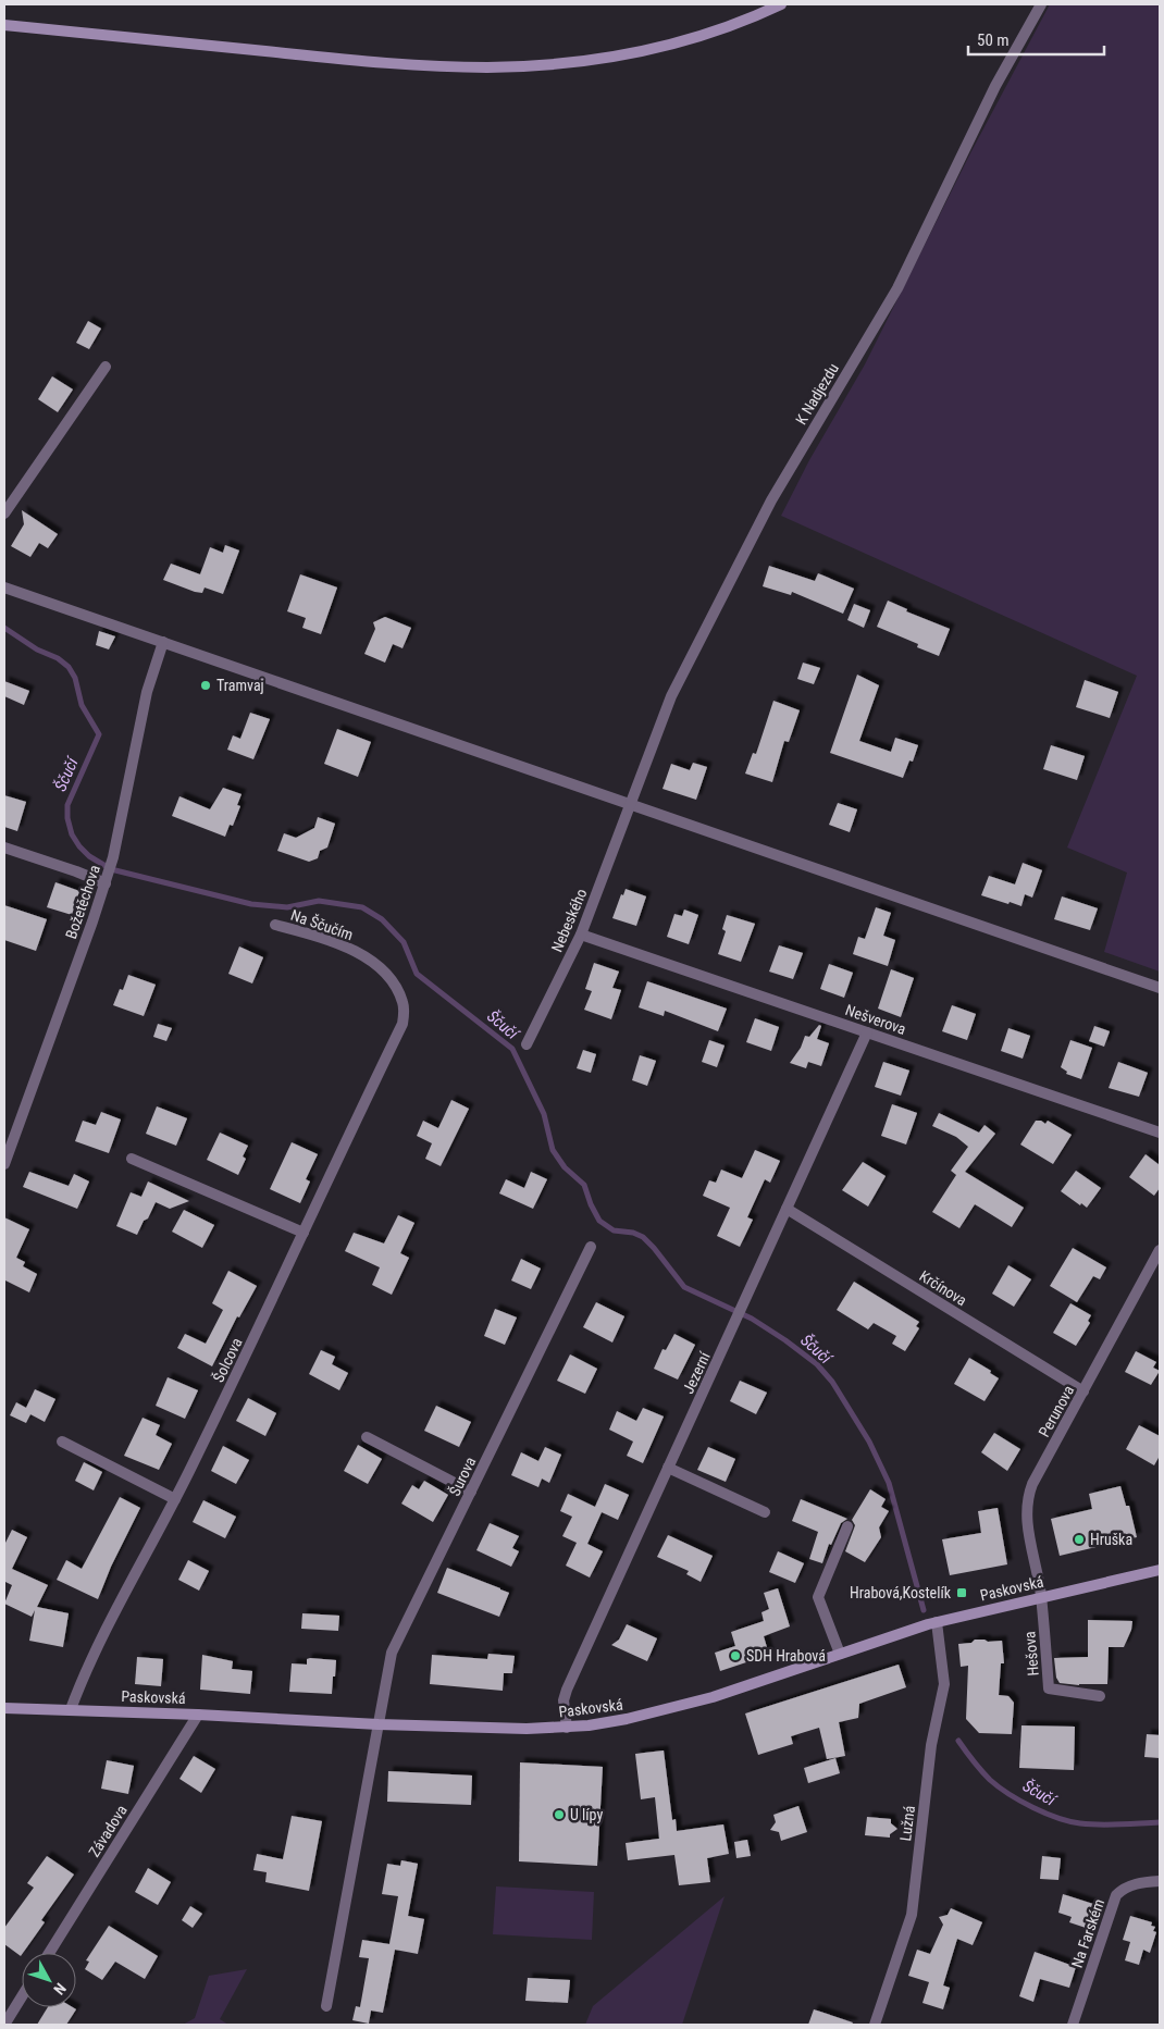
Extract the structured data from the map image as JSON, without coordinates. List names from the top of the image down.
{
  "streets": {
    "main road": ["Paskovská"],
    "street": [
      "K Nadjezdu",
      "Božetěchova",
      "Nebeského",
      "Na Ščučím",
      "Nešverova",
      "Krčínova",
      "Šolcova",
      "Jezerní",
      "Perunova",
      "Šurova",
      "Hešova",
      "Lužná",
      "Závadova",
      "Na Farském"
    ]
  },
  "crossings": [
    ["K Nadjezdu", "Nebeského"],
    ["Nebeského", "Nešverova"],
    ["Na Ščučím", "Šolcova"],
    ["Nešverova", "Jezerní"],
    ["Krčínova", "Jezerní"],
    ["Krčínova", "Perunova"],
    ["Šolcova", "Paskovská"],
    ["Jezerní", "Paskovská"],
    ["Perunova", "Paskovská"],
    ["Perunova", "Hešova"],
    ["Šurova", "Paskovská"],
    ["Paskovská", "Hešova"],
    ["Paskovská", "Lužná"],
    ["Paskovská", "Závadova"]
  ],
  "water": ["Ščučí"],
  "places": {
    "other": [
      "Tramvaj",
      "Hruška",
      "SDH Hrabová",
      "U lípy"
    ],
    "transit": ["Hrabová,Kostelík"]
  },
  "scale_bar": "50 m",
  "north": "bottom right"
}
